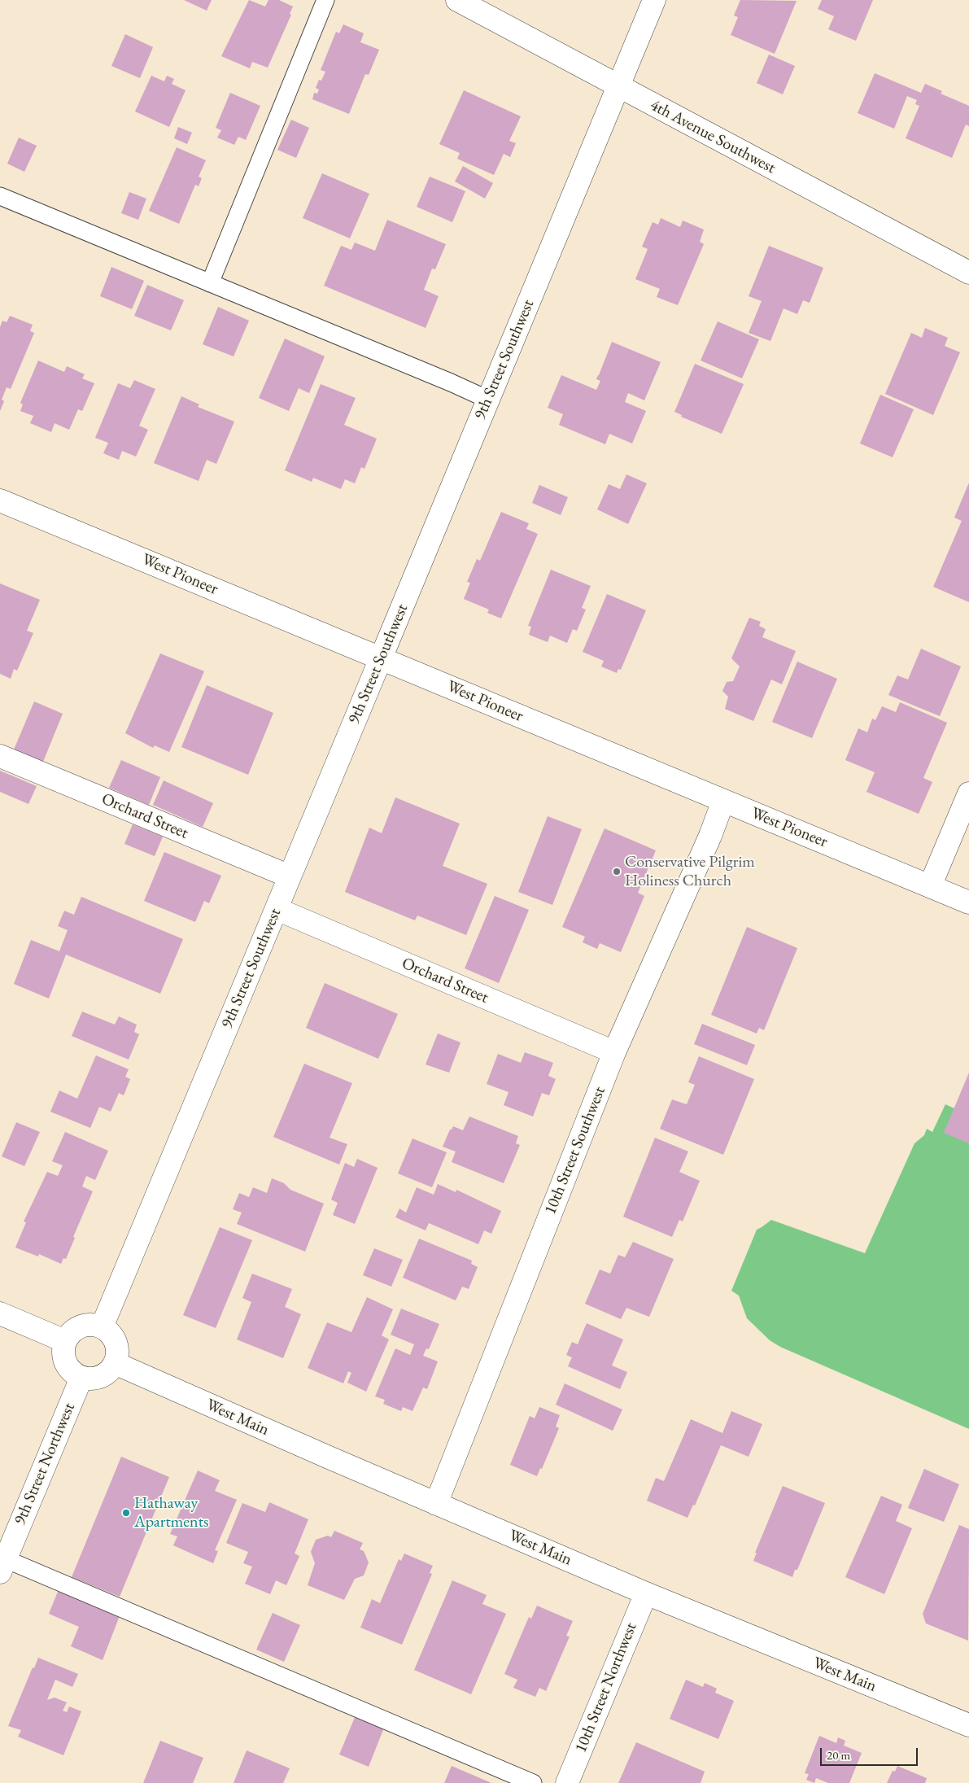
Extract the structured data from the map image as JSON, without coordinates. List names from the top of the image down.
{
  "streets": {
    "street": [
      "4th Avenue Southwest",
      "9th Street Southwest",
      "West Pioneer",
      "Orchard Street",
      "10th Street Southwest",
      "West Main",
      "9th Street Northwest",
      "10th Street Northwest"
    ]
  },
  "crossings": [
    ["4th Avenue Southwest", "9th Street Southwest"],
    ["9th Street Southwest", "West Pioneer"],
    ["9th Street Southwest", "Orchard Street"],
    ["9th Street Southwest", "West Main"],
    ["9th Street Southwest", "9th Street Northwest"],
    ["West Pioneer", "10th Street Southwest"],
    ["Orchard Street", "10th Street Southwest"],
    ["10th Street Southwest", "West Main"],
    ["West Main", "9th Street Northwest"],
    ["West Main", "10th Street Northwest"]
  ],
  "places": ["Conservative Pilgrim Holiness Church", "Hathaway Apartments"],
  "scale_bar": "20 m"
}
